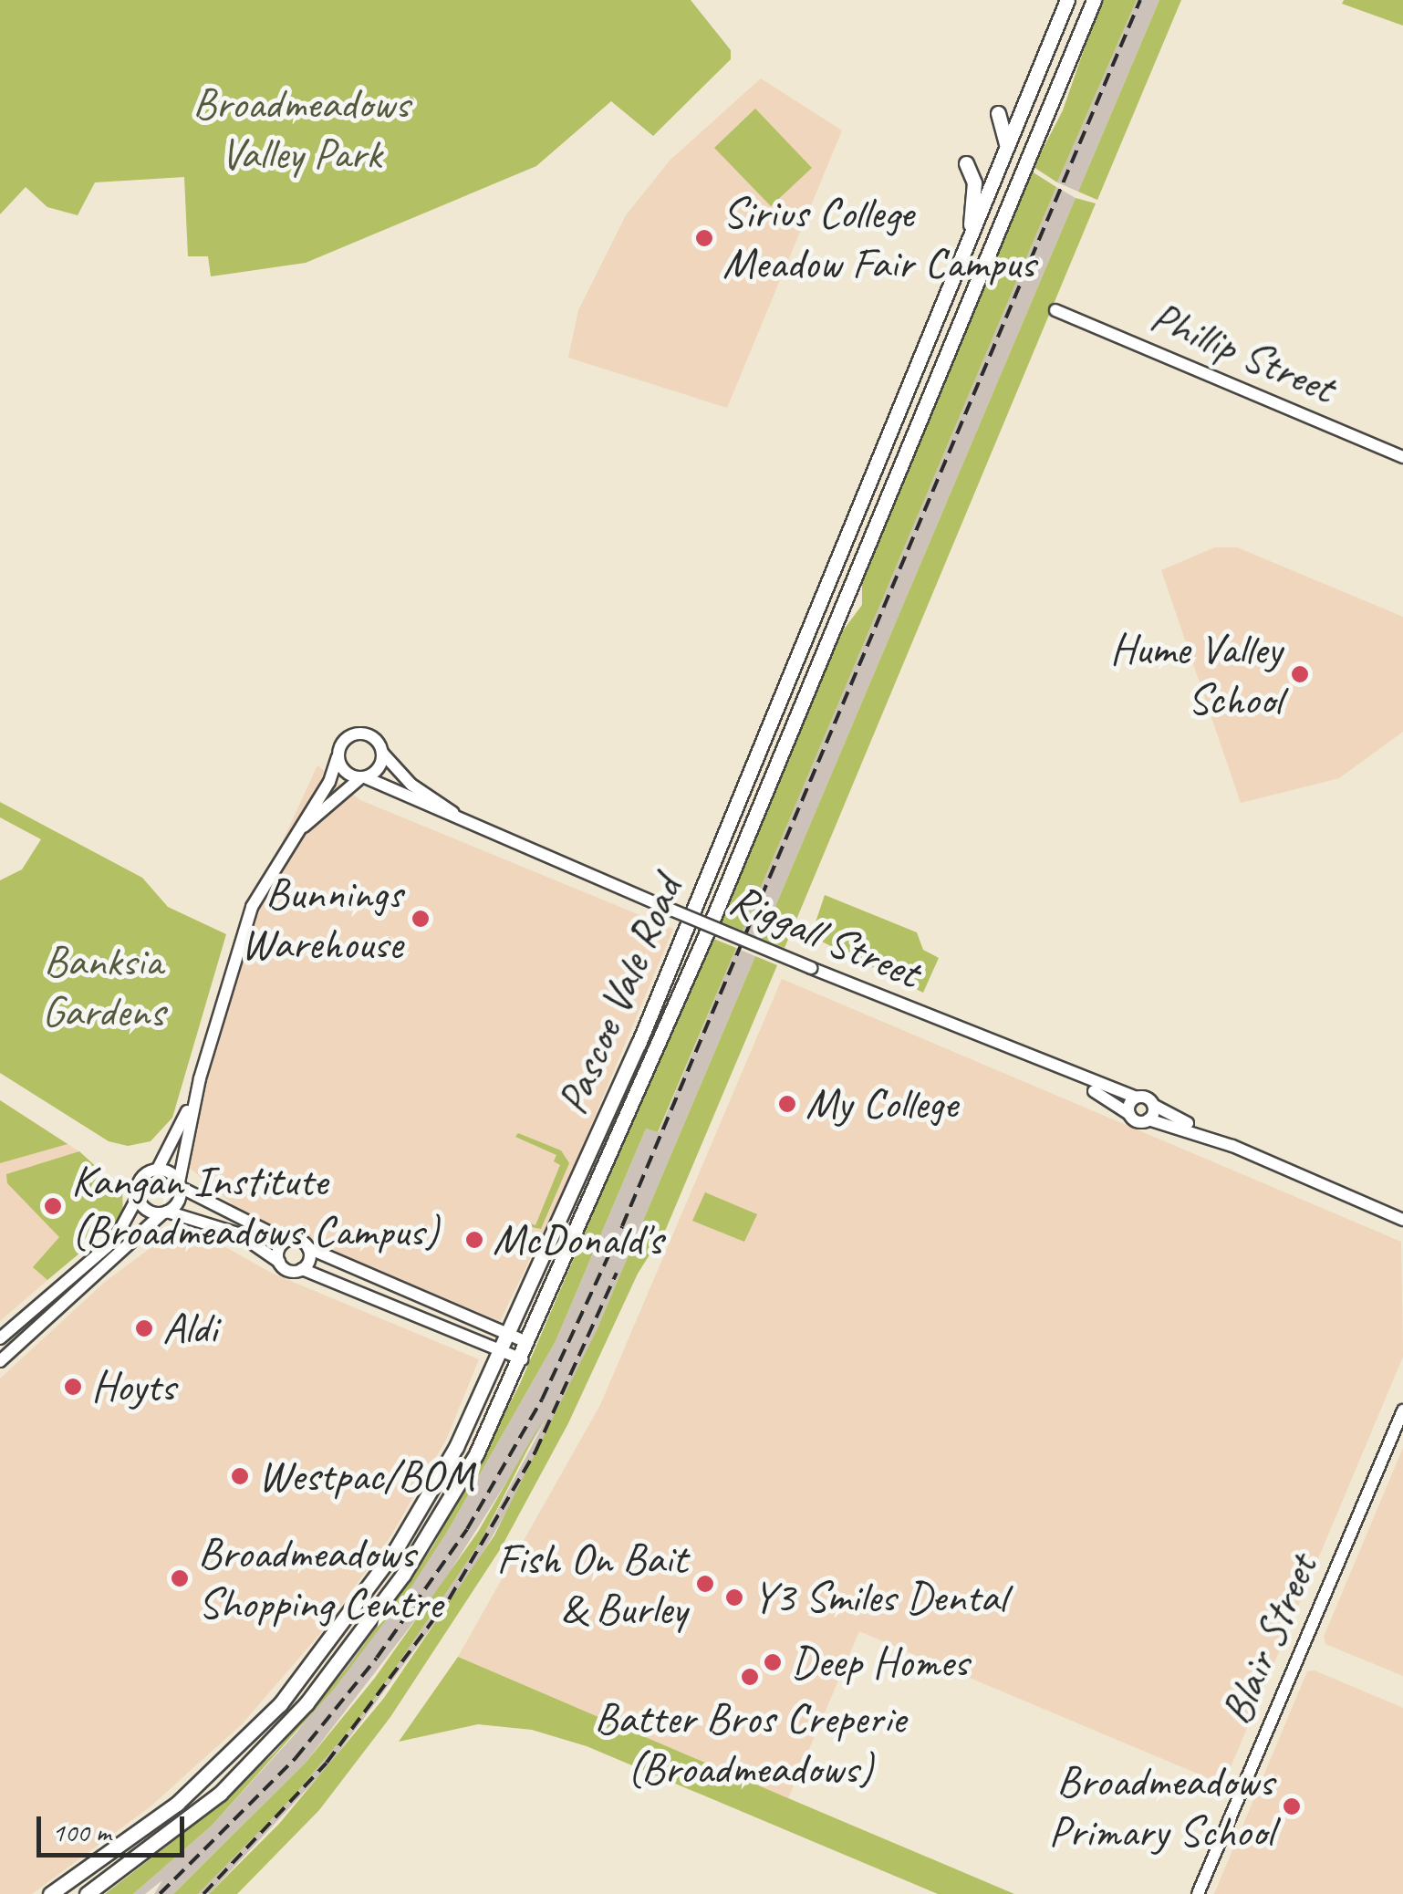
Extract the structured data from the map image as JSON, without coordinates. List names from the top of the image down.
{
  "streets": {
    "main road": ["Pascoe Vale Road"],
    "street": ["Phillip Street", "Riggall Street", "Blair Street"]
  },
  "parks": ["Broadmeadows Valley Park", "Banksia Gardens"],
  "places": [
    "Sirius College Meadow Fair Campus",
    "Hume Valley School",
    "Bunnings Warehouse",
    "My College",
    "Kangan Institute (Broadmeadows Campus)",
    "McDonald's",
    "Aldi",
    "Hoyts",
    "Westpac/BOM",
    "Broadmeadows Shopping Centre",
    "Fish On Bait & Burley",
    "Y3 Smiles Dental",
    "Deep Homes",
    "Batter Bros Creperie (Broadmeadows)",
    "Broadmeadows Primary School"
  ],
  "scale_bar": "100 m"
}
